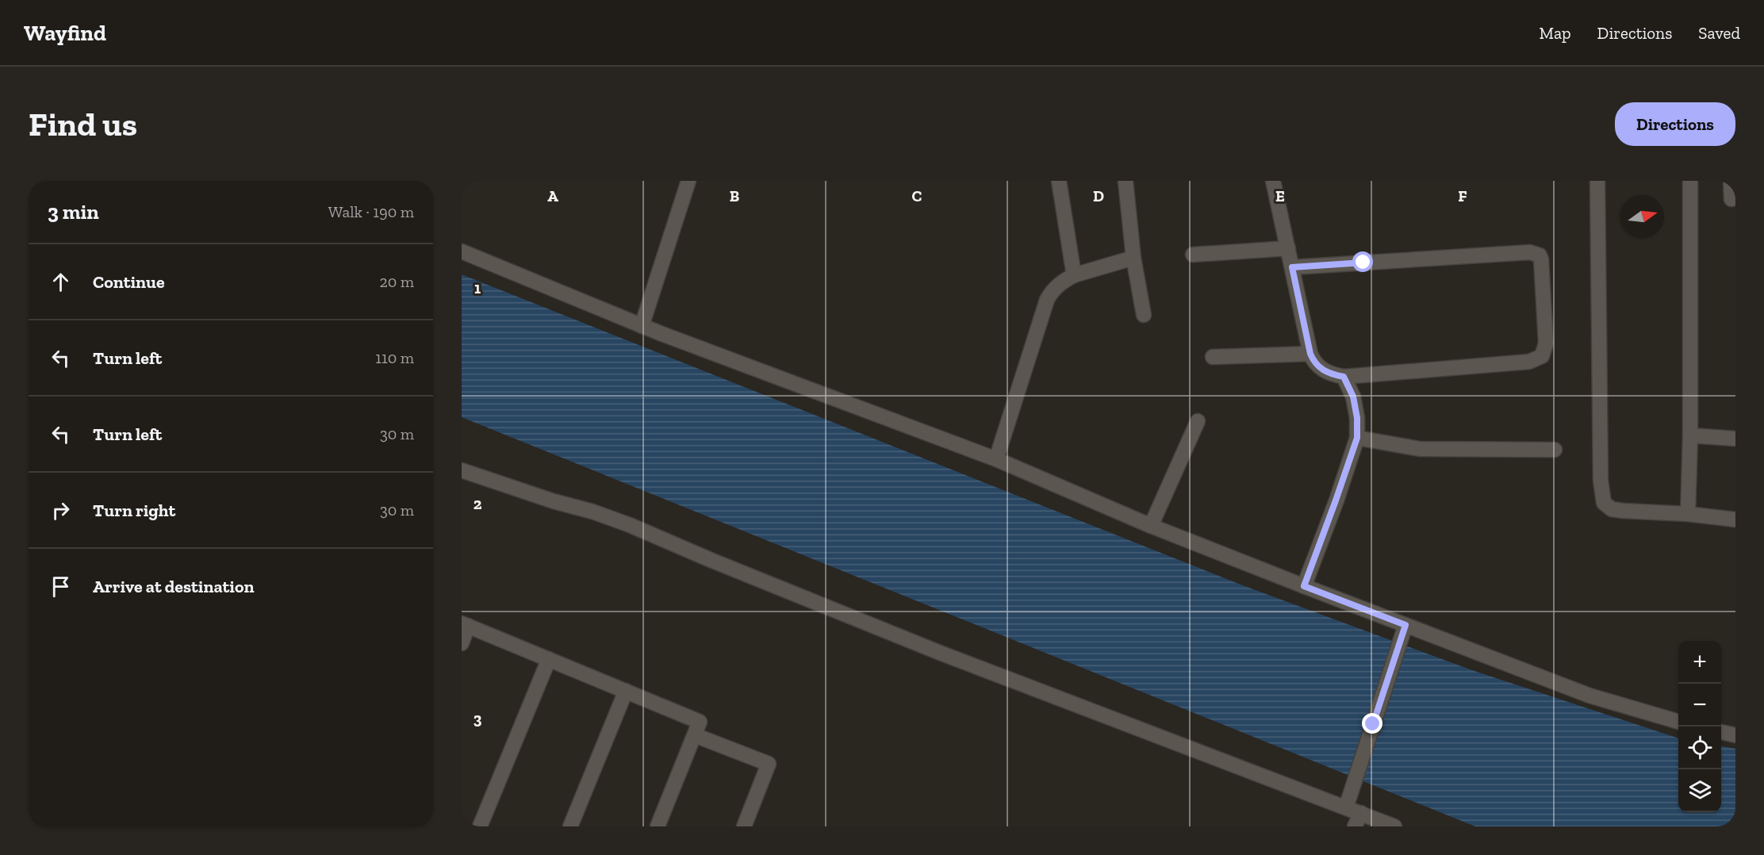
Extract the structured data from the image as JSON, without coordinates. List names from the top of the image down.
{
  "north": "right",
  "page": {
    "header": "Wayfind",
    "nav": ["Map", "Directions", "Saved"],
    "buttons": "Directions",
    "title": "Find us",
    "heading": ["3 min", "Walk · 190 m"],
    "list": [
      ["Continue", "20 m"],
      ["Turn left", "110 m"],
      ["Turn left", "30 m"],
      ["Turn right", "30 m"],
      "Arrive at destination"
    ],
    "map_buttons": ["+", "−"]
  },
  "grid": {
    "columns": [
      "A",
      "B",
      "C",
      "D",
      "E",
      "F"
    ],
    "rows": ["1", "2", "3"]
  }
}
